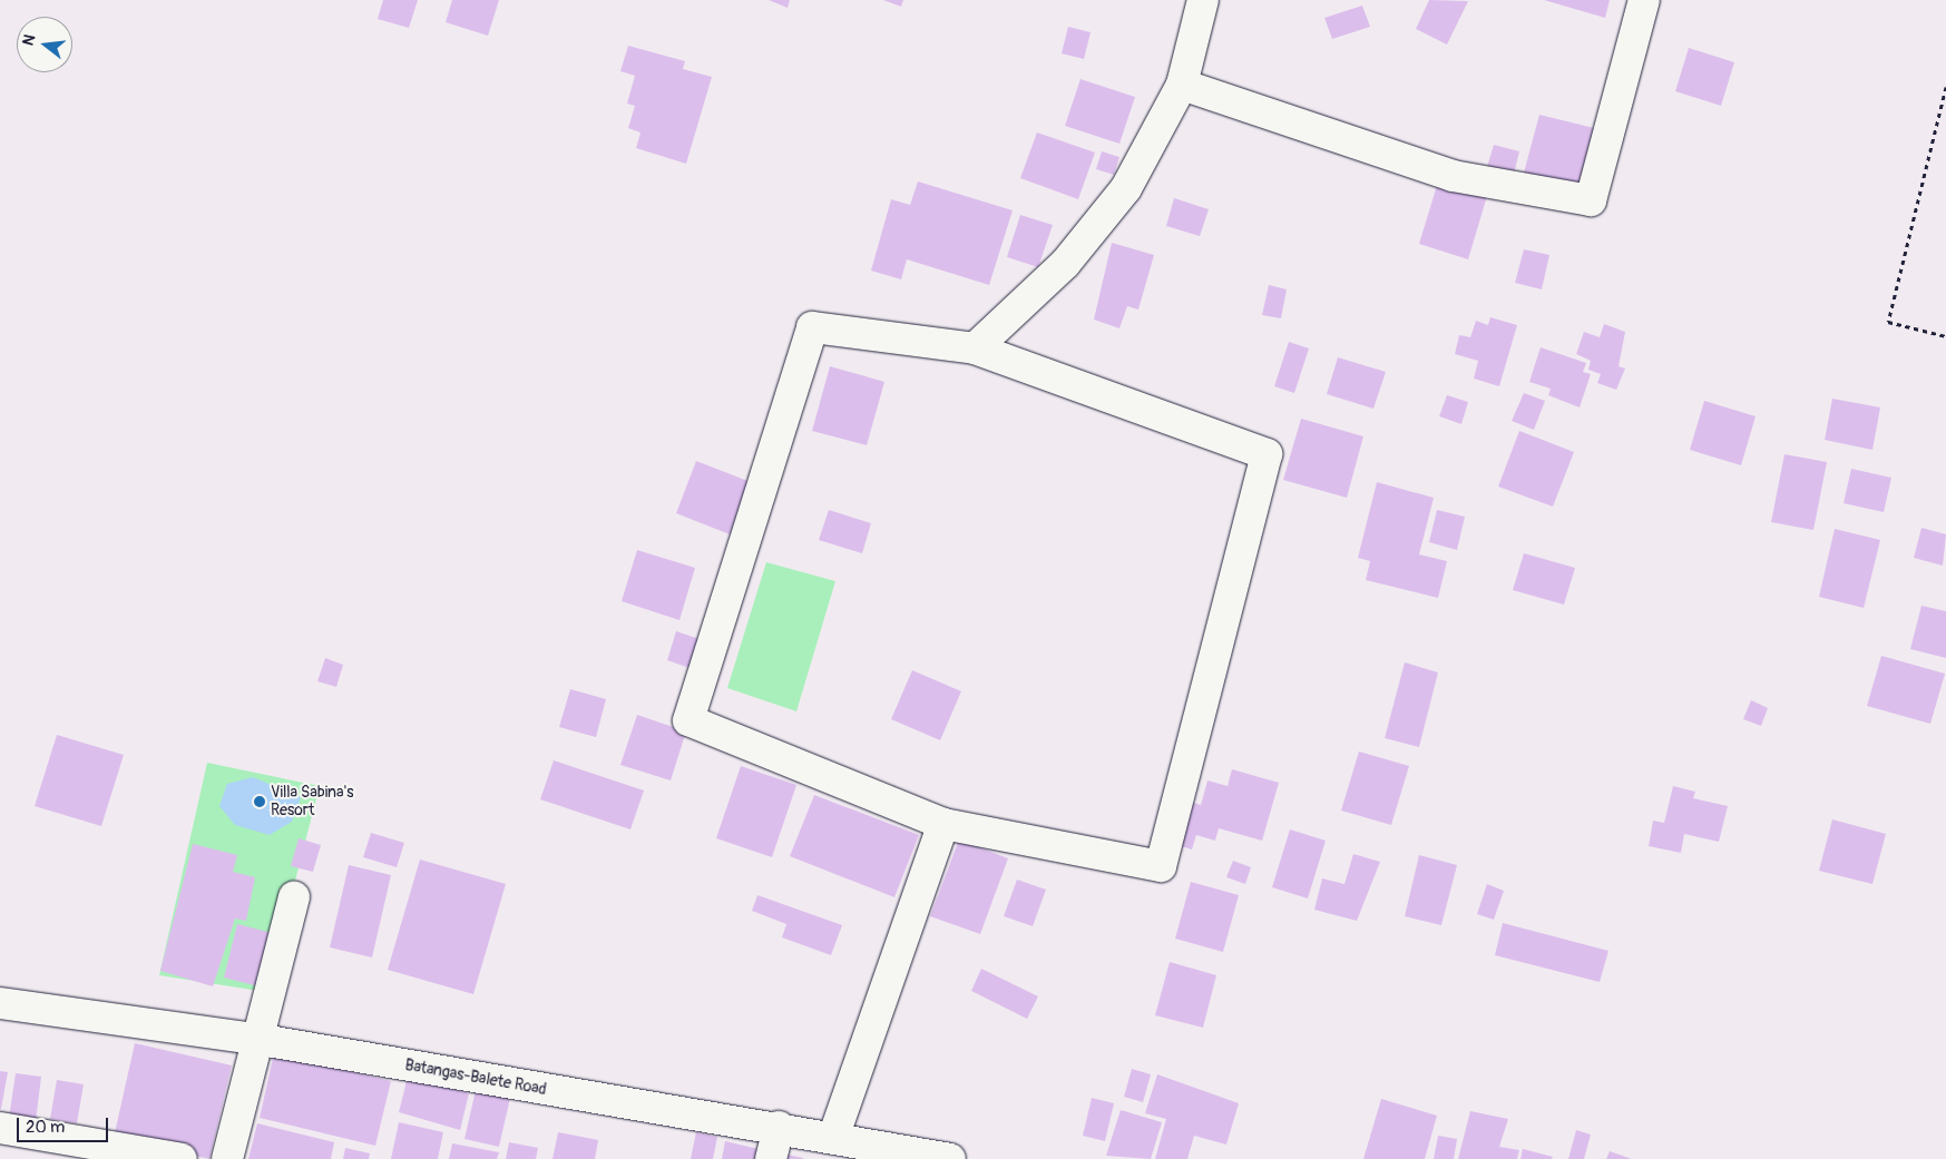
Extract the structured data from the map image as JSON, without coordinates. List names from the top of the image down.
{
  "streets": {
    "street": ["Batangas-Balete Road"]
  },
  "places": ["Villa Sabina's Resort"],
  "scale_bar": "20 m",
  "north": "left"
}
